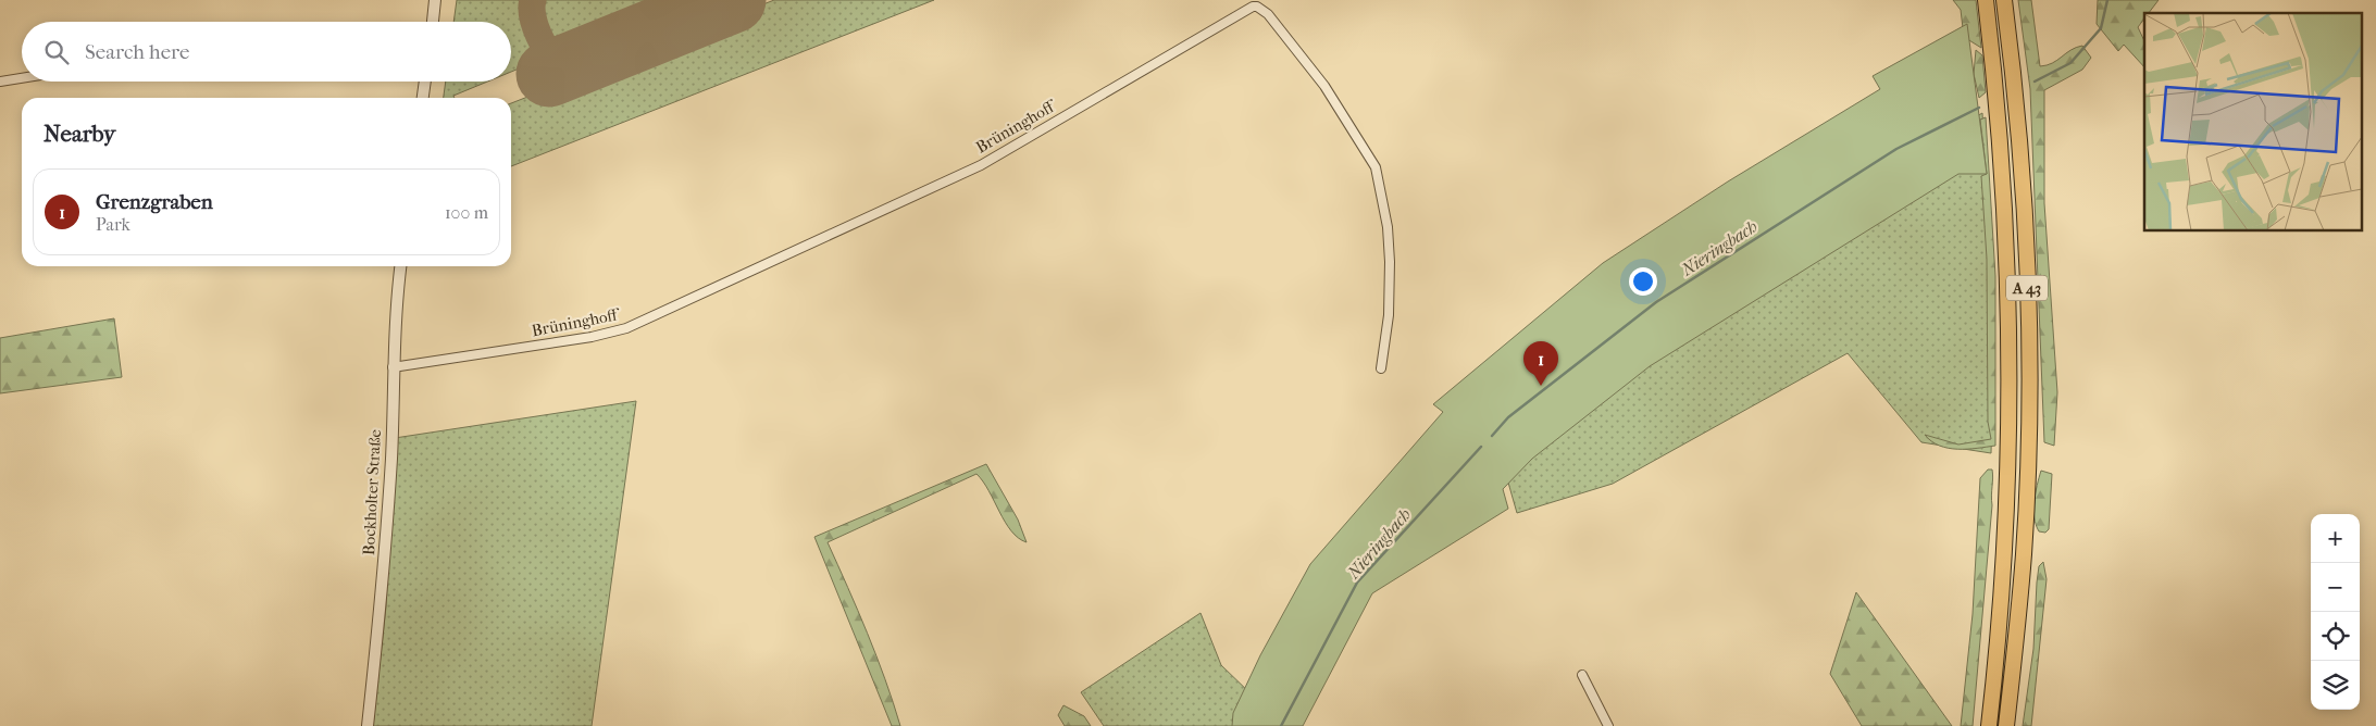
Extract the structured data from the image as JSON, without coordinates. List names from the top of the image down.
{
  "streets": {
    "highway": ["A 43"],
    "street": ["Brüninghoff", "Bockholter Straße"]
  },
  "crossings": [
    ["Brüninghoff", "Bockholter Straße"]
  ],
  "water": ["Nieringbach"],
  "page": {
    "search": "Search here",
    "heading": "Nearby",
    "list": [
      {
        "mark": "1",
        "name": "Grenzgraben",
        "note": "Park",
        "value": "100 m"
      }
    ],
    "pins": "1",
    "map_buttons": ["+", "−"]
  }
}
